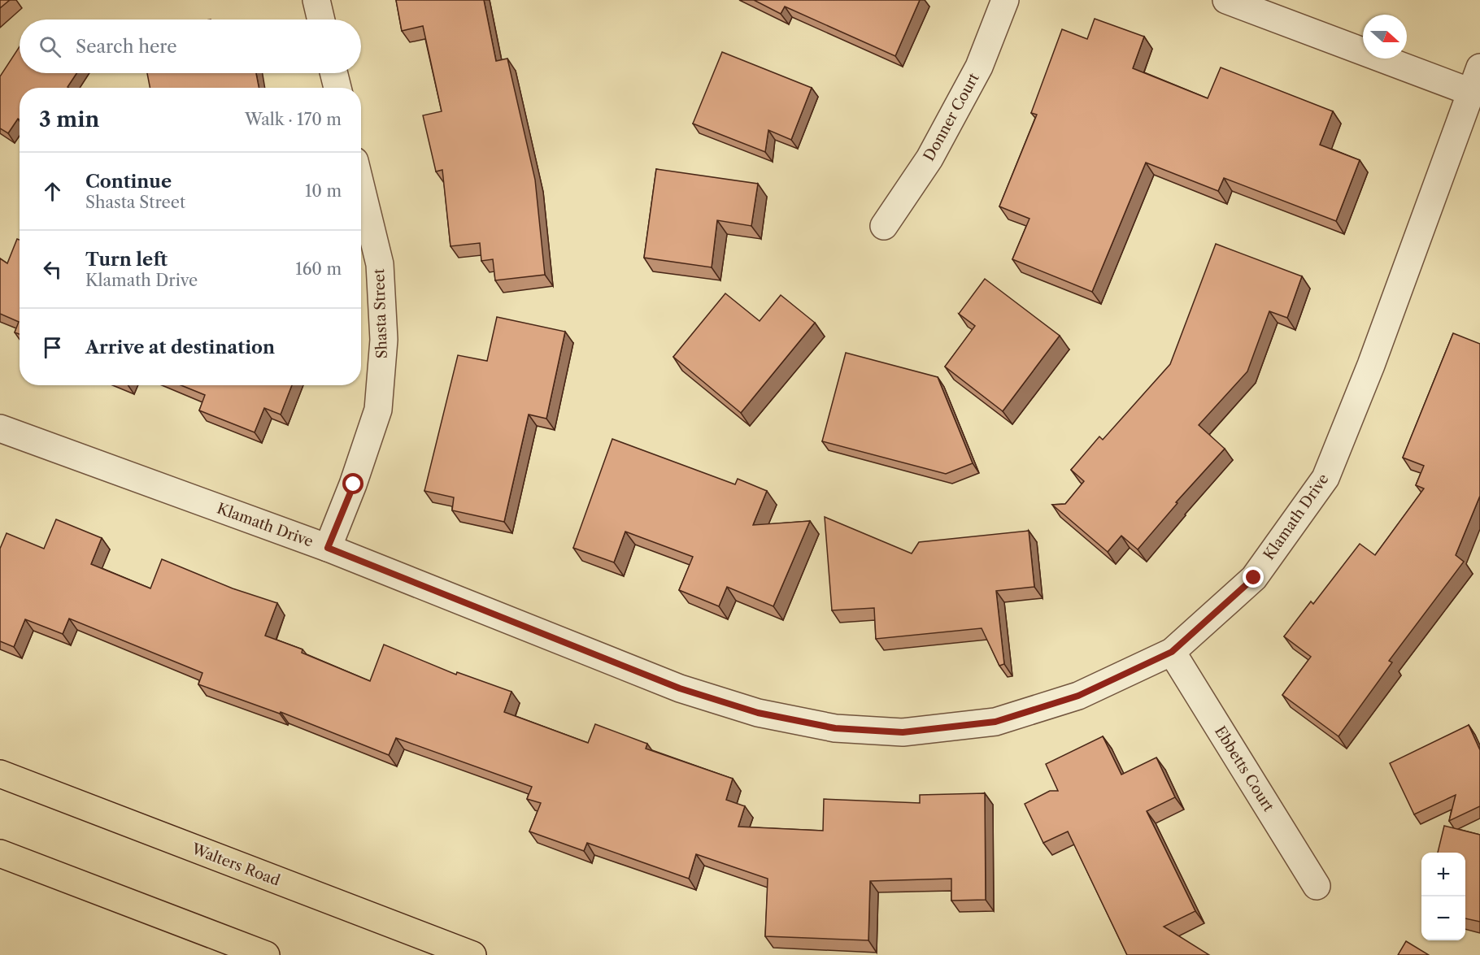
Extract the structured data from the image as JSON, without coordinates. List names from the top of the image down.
{
  "streets": {
    "main road": ["Walters Road"],
    "street": [
      "Donner Court",
      "Shasta Street",
      "Klamath Drive",
      "Ebbetts Court"
    ]
  },
  "crossings": [
    ["Shasta Street", "Klamath Drive"],
    ["Klamath Drive", "Ebbetts Court"]
  ],
  "north": "right",
  "page": {
    "search": "Search here",
    "heading": ["3 min", "Walk · 170 m"],
    "list": [
      ["Continue", "Shasta Street", "10 m"],
      ["Turn left", "Klamath Drive", "160 m"],
      "Arrive at destination"
    ],
    "map_buttons": ["+", "−"]
  }
}
